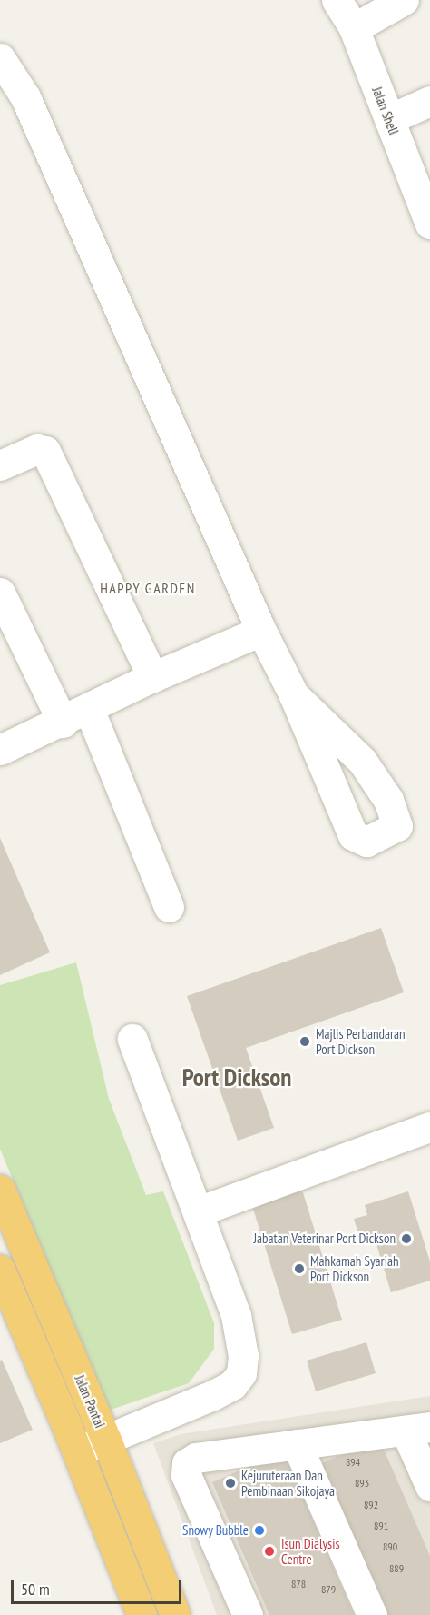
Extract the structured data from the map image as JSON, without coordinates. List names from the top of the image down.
{
  "streets": {
    "highway": ["Jalan Pantai"],
    "street": ["Jalan Shell"]
  },
  "districts": ["HAPPY GARDEN", "Port Dickson"],
  "places": [
    "Majlis Perbandaran Port Dickson",
    "Jabatan Veterinar Port Dickson",
    "Mahkamah Syariah Port Dickson",
    "Kejuruteraan Dan Pembinaan Sikojaya",
    "Snowy Bubble",
    "Isun Dialysis Centre"
  ],
  "house_numbers": [
    "894",
    "893",
    "892",
    "891",
    "890",
    "889",
    "878",
    "879"
  ],
  "scale_bar": "50 m"
}
